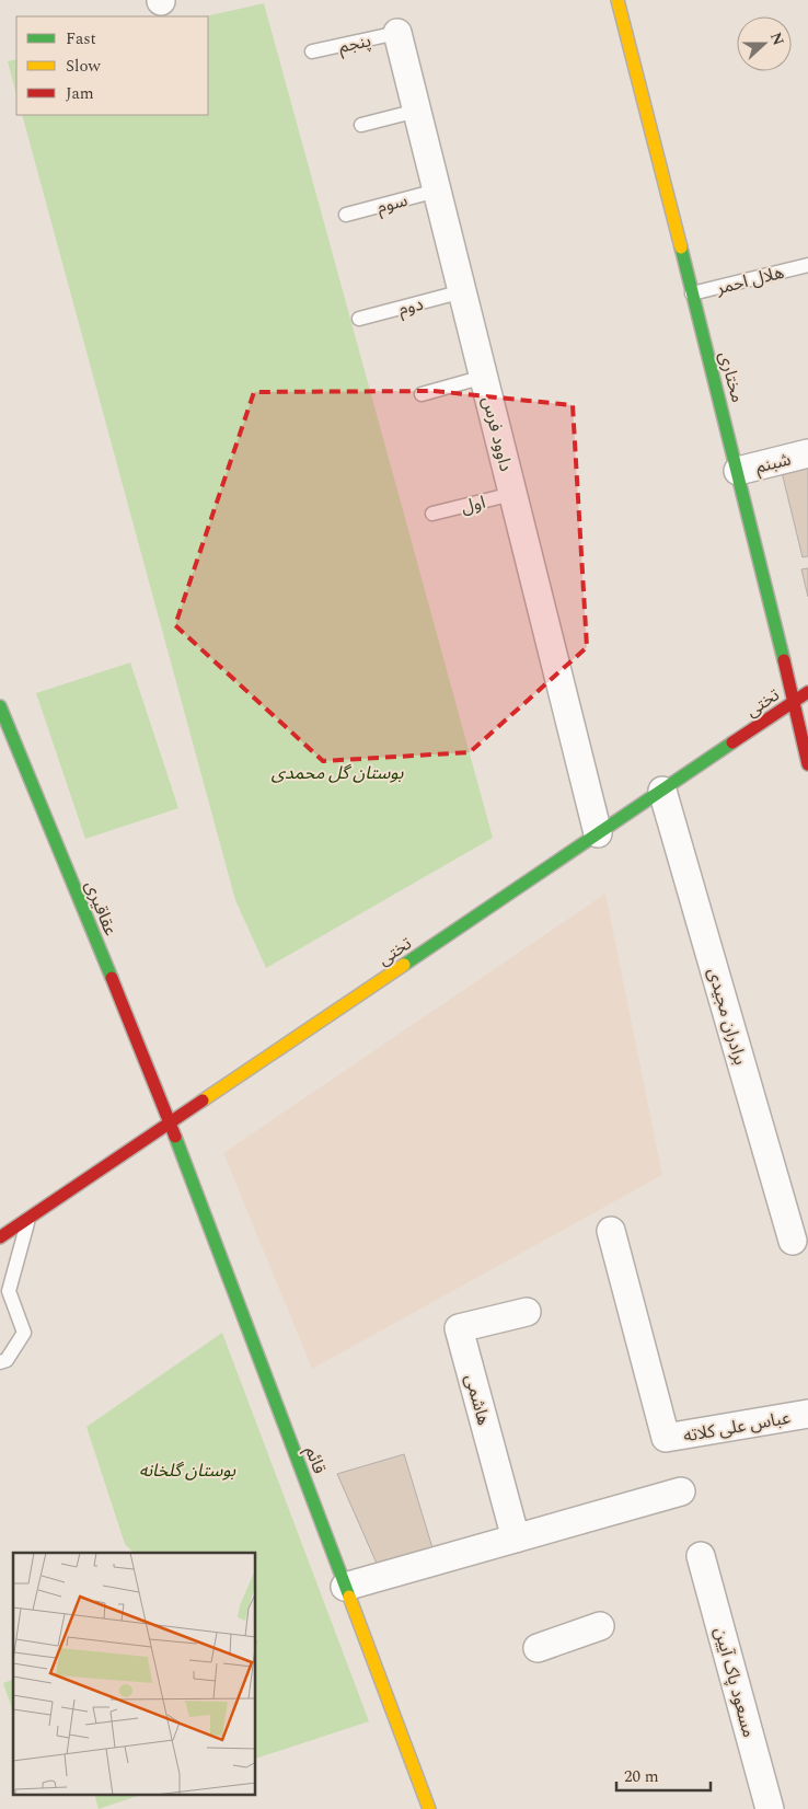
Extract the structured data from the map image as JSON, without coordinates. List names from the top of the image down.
{
  "streets": {
    "main road": [
      "مختاری",
      "تختی",
      "عقاقیری",
      "قائم"
    ],
    "street": [
      "داوود فرس",
      "شبنم",
      "برادران مجیدی",
      "هاشمی",
      "عباس علی کلاته",
      "مسعود پاک آیین"
    ],
    "lane": [
      "پنجم",
      "سوم",
      "هلال احمر",
      "دوم",
      "اول"
    ]
  },
  "crossings": [
    ["پنجم", "داوود فرس"],
    ["سوم", "داوود فرس"],
    ["هلال احمر", "مختاری"],
    ["دوم", "داوود فرس"],
    ["مختاری", "شبنم"],
    ["مختاری", "تختی"],
    ["داوود فرس", "اول"],
    ["داوود فرس", "تختی"],
    ["تختی", "عقاقیری"],
    ["تختی", "برادران مجیدی"],
    ["تختی", "قائم"],
    ["عقاقیری", "قائم"]
  ],
  "parks": ["بوستان گل محمدی", "بوستان گلخانه"],
  "legend": ["Fast", "Slow", "Jam"],
  "scale_bar": "20 m",
  "north": "right"
}
